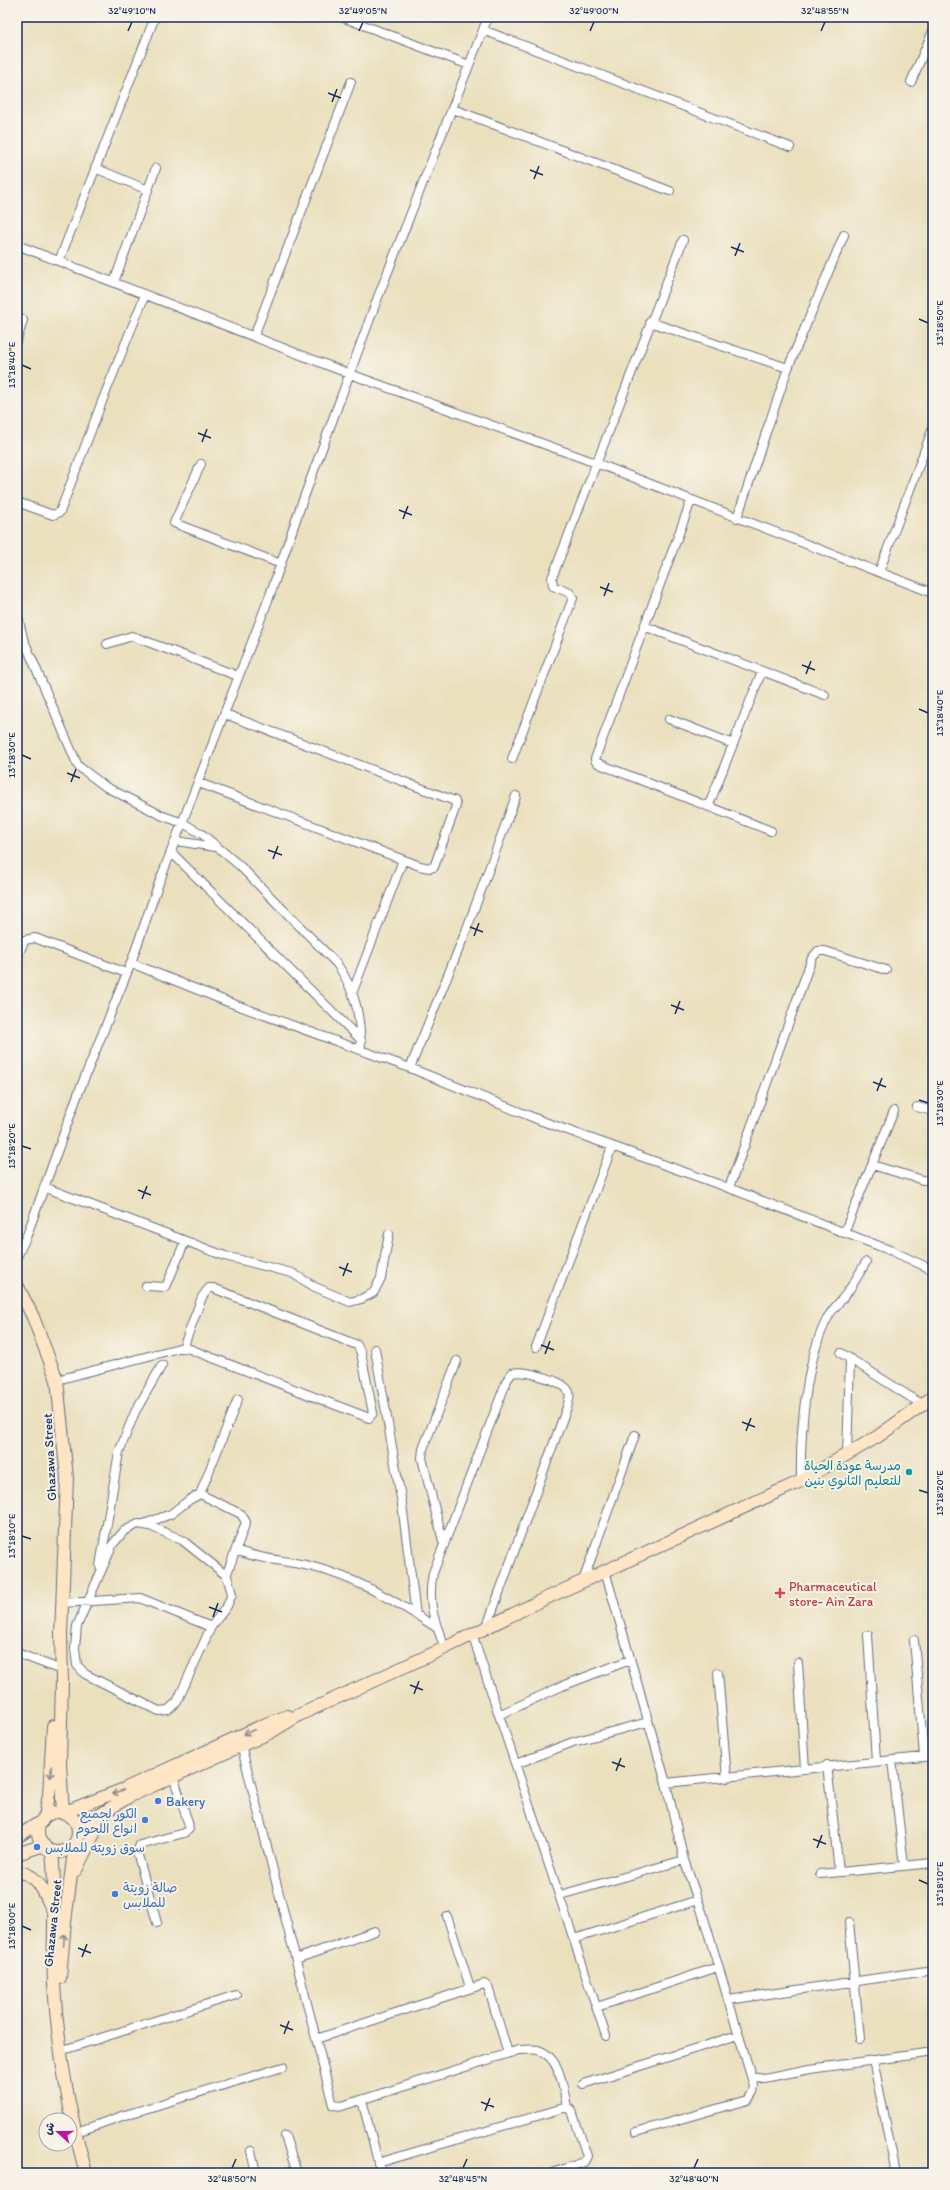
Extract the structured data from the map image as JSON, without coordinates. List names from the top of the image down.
{
  "streets": {
    "main road": ["Ghazawa Street"]
  },
  "places": {
    "other": [
      "مدرسة عودة الحياة للتعليم الثانوي بنين",
      "Bakery",
      "الكور لجميع انواع اللحوم",
      "سوق زويته للملابس",
      "صالة زويتة للملابس"
    ],
    "health": ["Pharmaceutical store- Ain Zara"]
  },
  "north": "left",
  "coordinates": [
    "32°49'10\"N",
    "32°49'05\"N",
    "32°49'00\"N",
    "32°48'55\"N",
    "13°18'50\"E",
    "13°18'40\"E",
    "13°18'30\"E",
    "13°18'20\"E",
    "13°18'10\"E",
    "13°18'00\"E",
    "32°48'50\"N",
    "32°48'45\"N",
    "32°48'40\"N"
  ]
}
